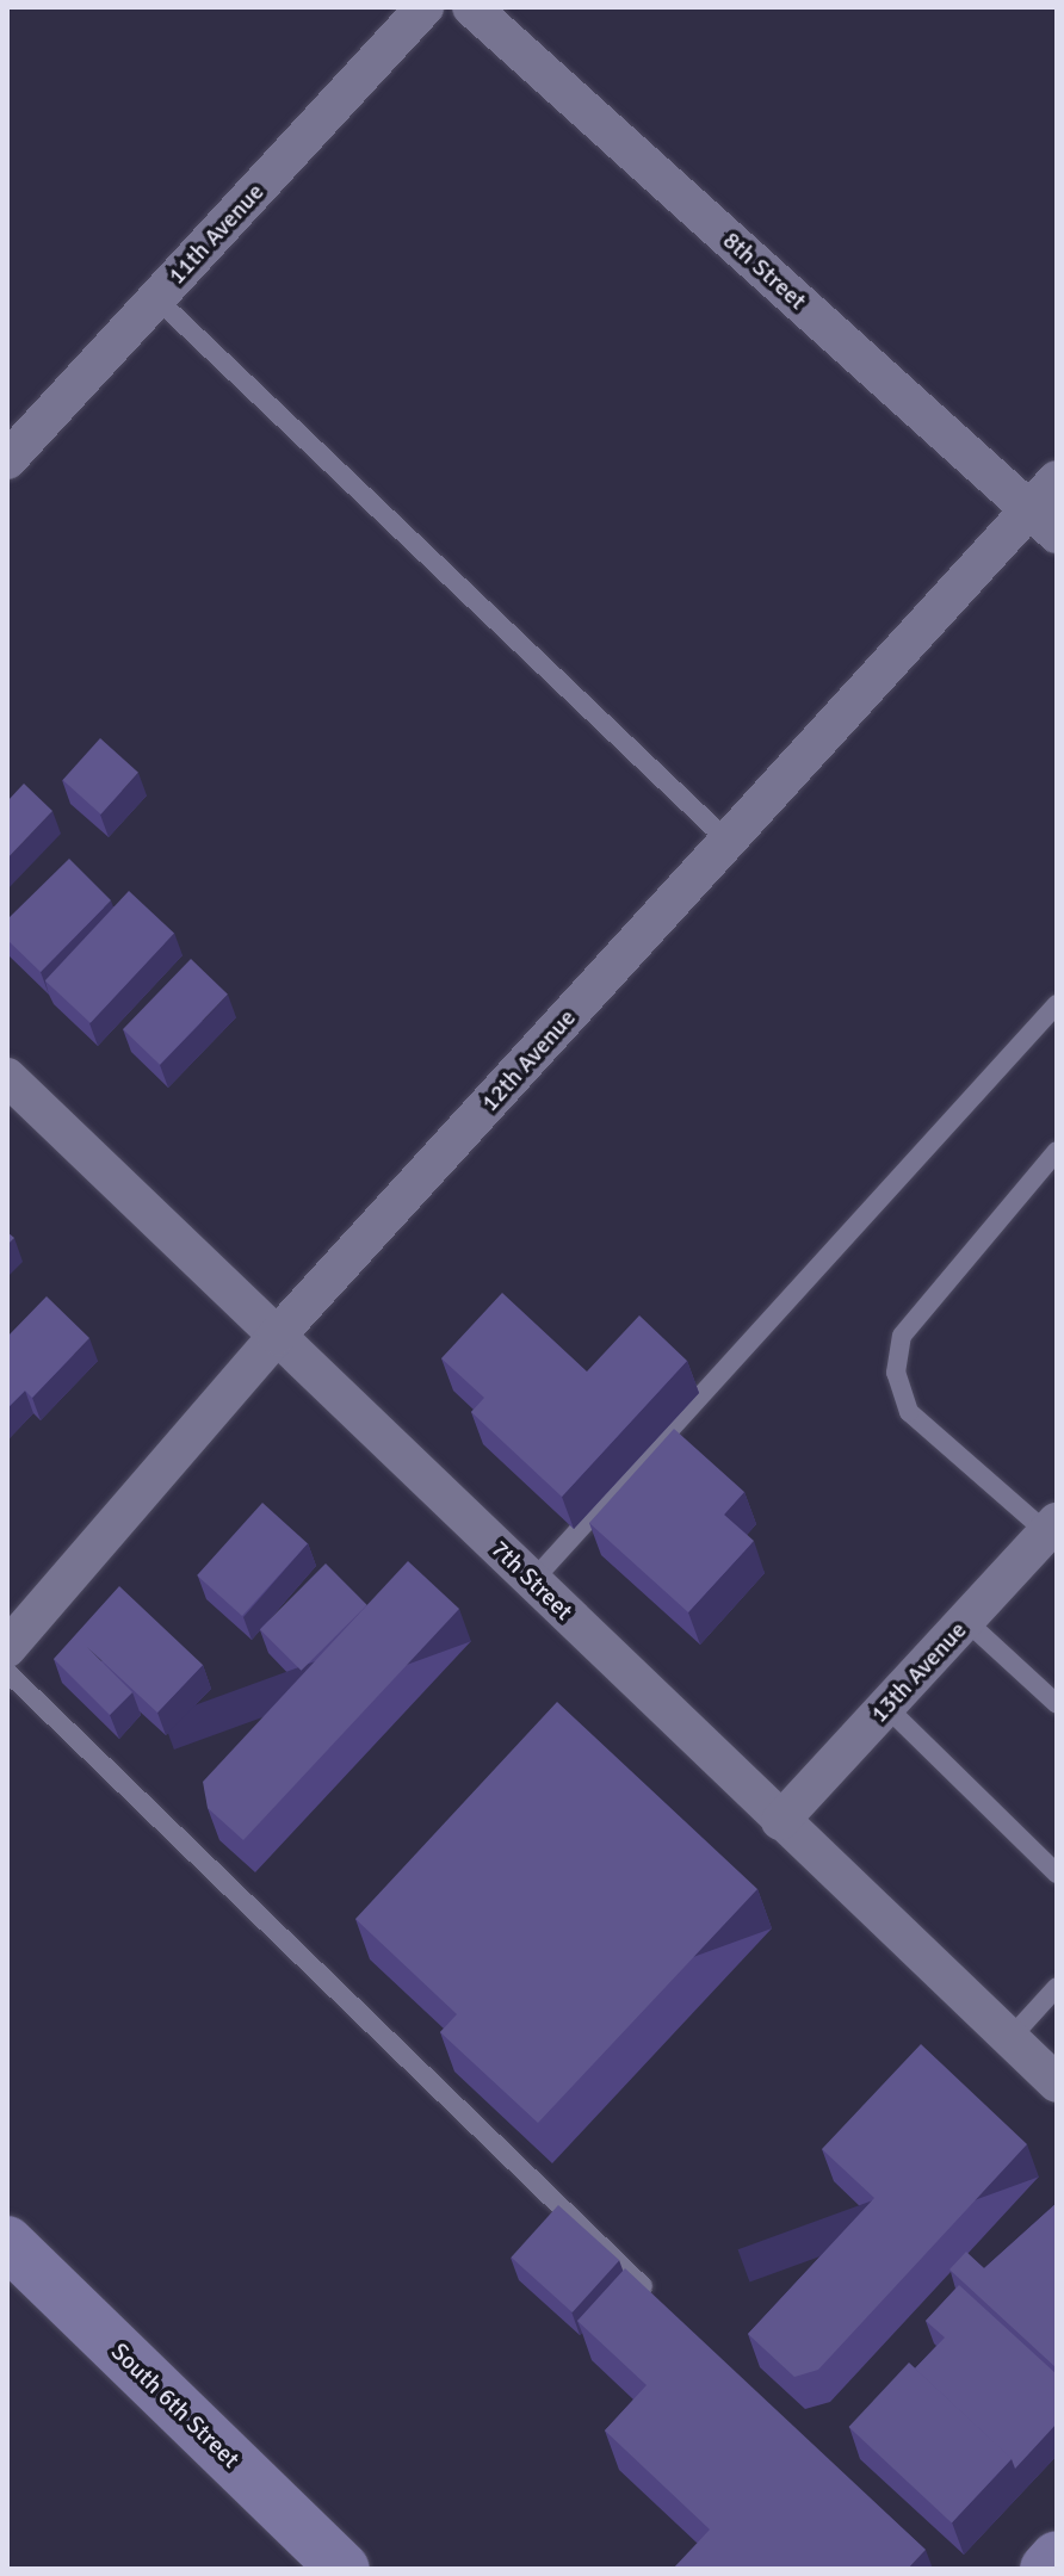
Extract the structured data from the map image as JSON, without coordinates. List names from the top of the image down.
{
  "streets": {
    "street": [
      "11th Avenue",
      "8th Street",
      "12th Avenue",
      "7th Street",
      "13th Avenue",
      "South 6th Street"
    ]
  },
  "crossings": [
    ["8th Street", "12th Avenue"],
    ["12th Avenue", "7th Street"],
    ["7th Street", "13th Avenue"]
  ]
}
